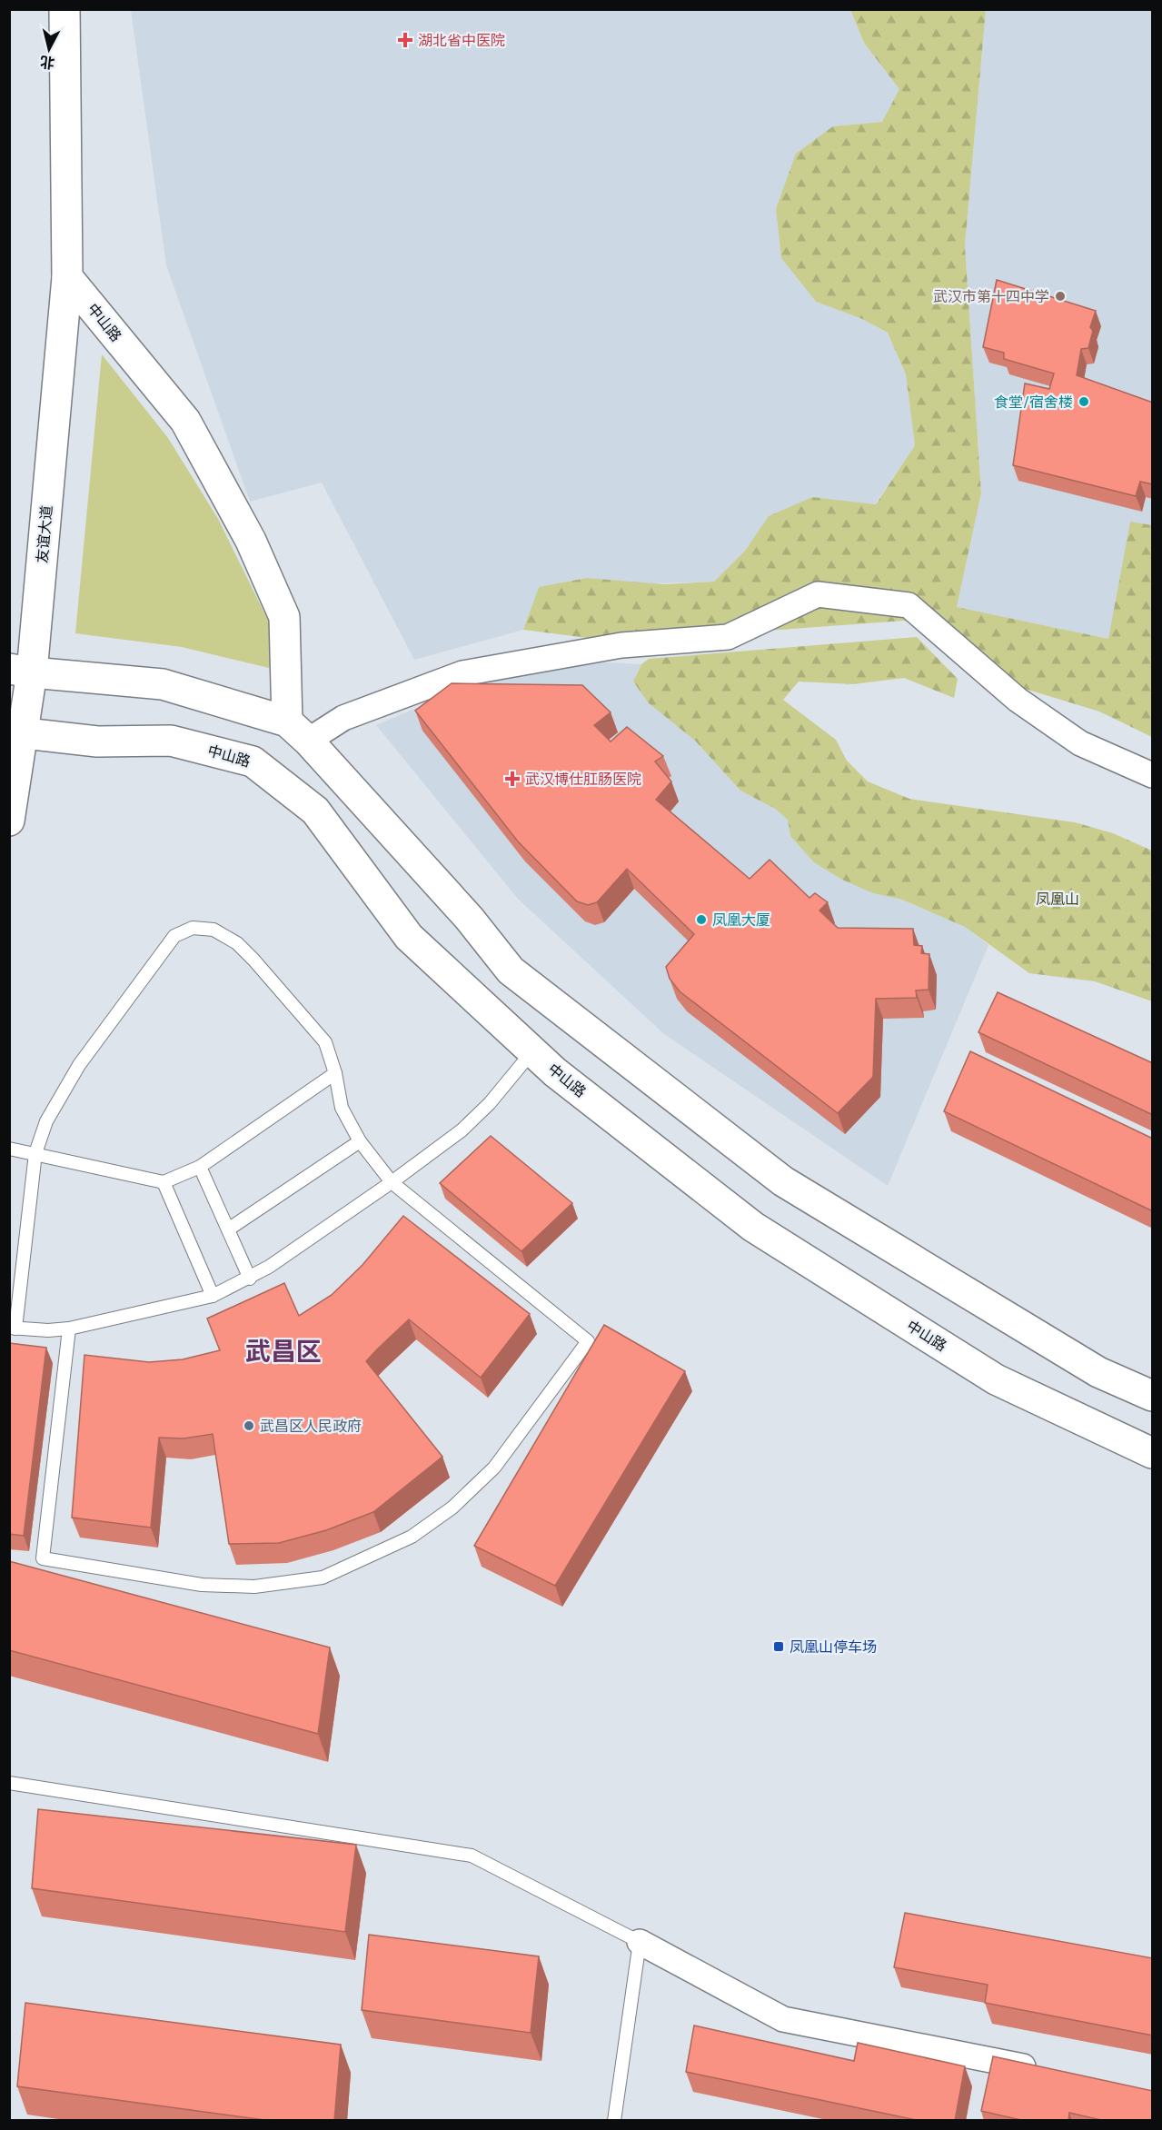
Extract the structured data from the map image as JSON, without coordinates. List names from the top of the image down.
{
  "streets": {
    "main road": ["中山路", "友谊大道"]
  },
  "crossings": [
    ["中山路", "友谊大道"]
  ],
  "districts": ["武昌区"],
  "parks": ["凤凰山"],
  "places": {
    "health": ["湖北省中医院", "武汉博仕肛肠医院"],
    "other": [
      "武汉市第十四中学",
      "食堂/宿舍楼",
      "凤凰大厦",
      "武昌区人民政府"
    ],
    "transit": ["凤凰山停车场"]
  },
  "north": "bottom"
}
